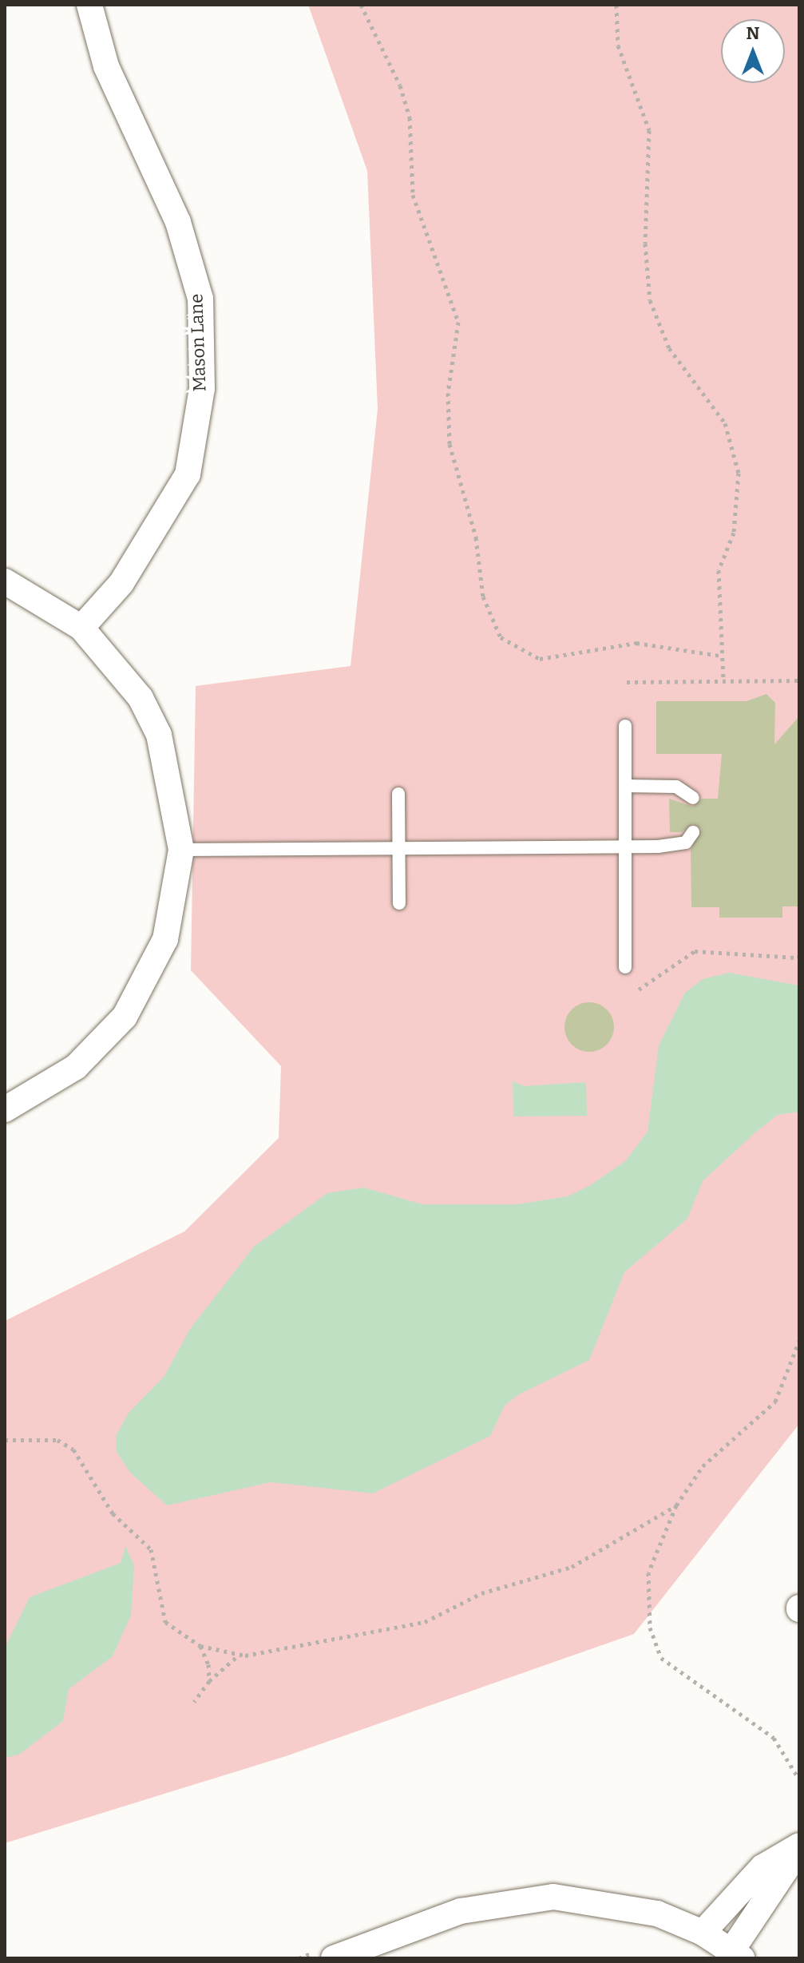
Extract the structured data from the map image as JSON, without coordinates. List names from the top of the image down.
{
  "streets": {
    "street": ["Mason Lane"]
  },
  "north": "top"
}
